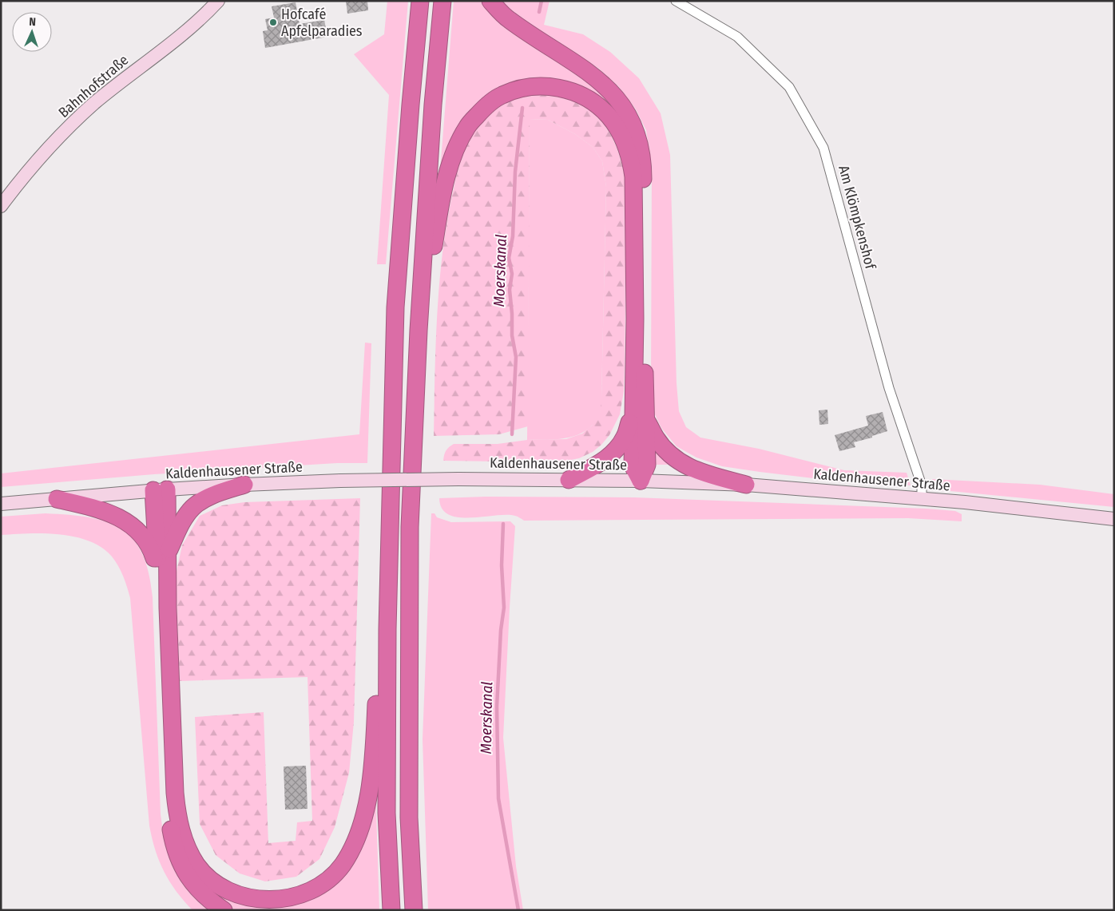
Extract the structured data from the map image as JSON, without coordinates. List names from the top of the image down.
{
  "streets": {
    "main road": ["Bahnhofstraße", "Kaldenhausener Straße"],
    "street": ["Am Klömpkenshof"]
  },
  "crossings": [
    ["Am Klömpkenshof", "Kaldenhausener Straße"]
  ],
  "water": ["Moerskanal"],
  "places": ["Hofcafé Apfelparadies"],
  "north": "top"
}
